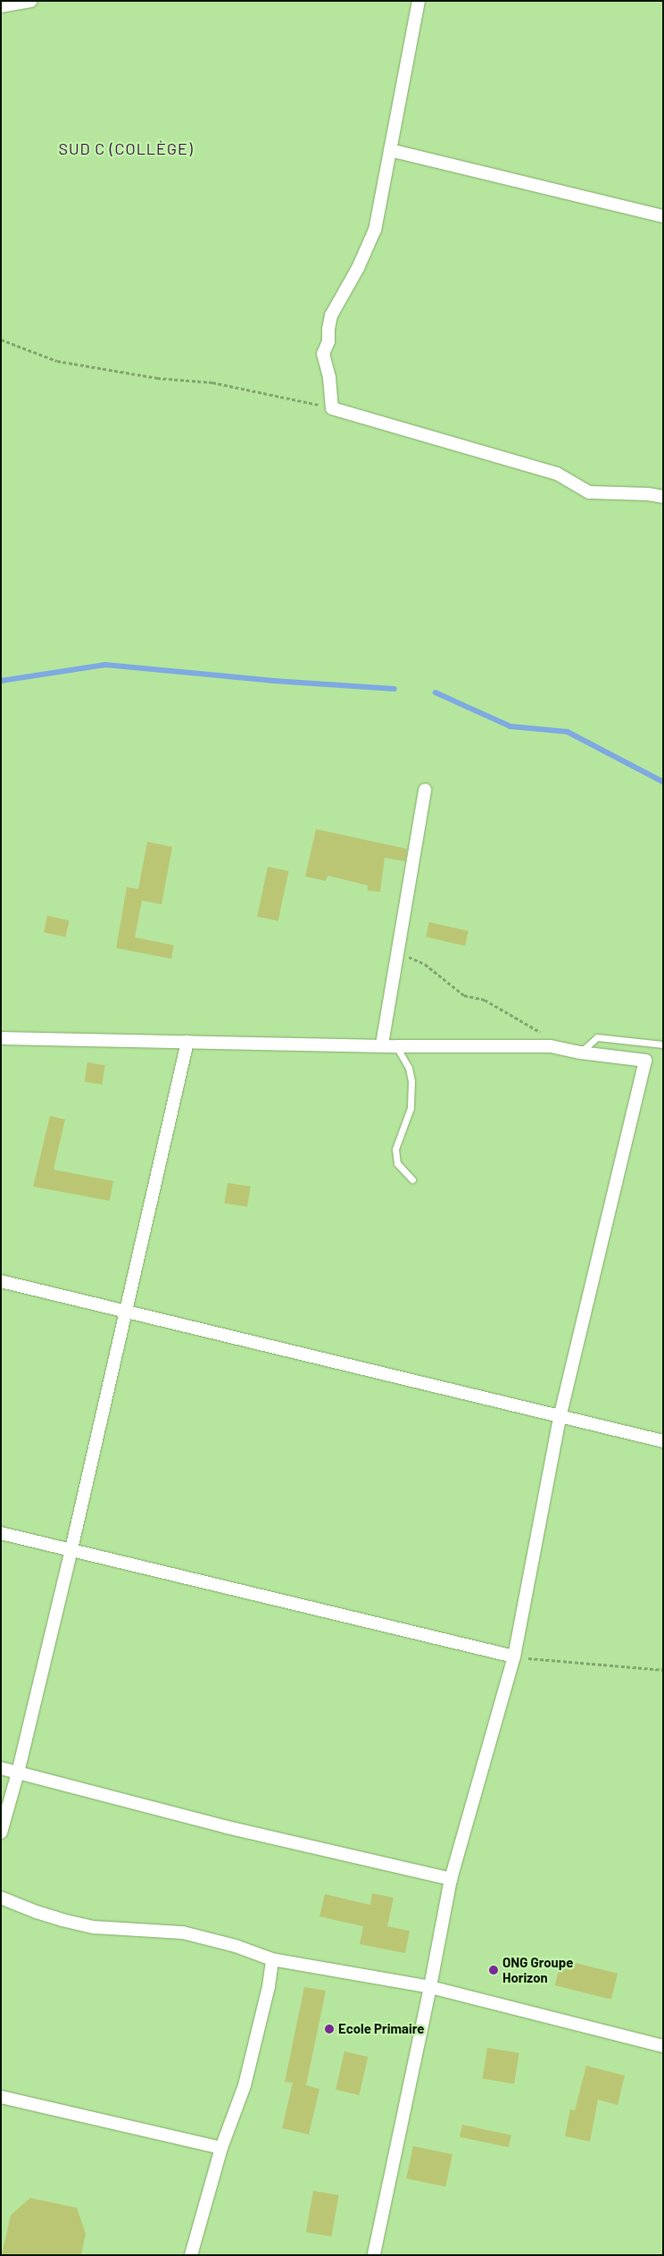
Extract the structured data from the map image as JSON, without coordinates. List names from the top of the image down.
{
  "districts": ["SUD C (COLLÈGE)"],
  "places": ["ONG Groupe Horizon", "Ecole Primaire"]
}
